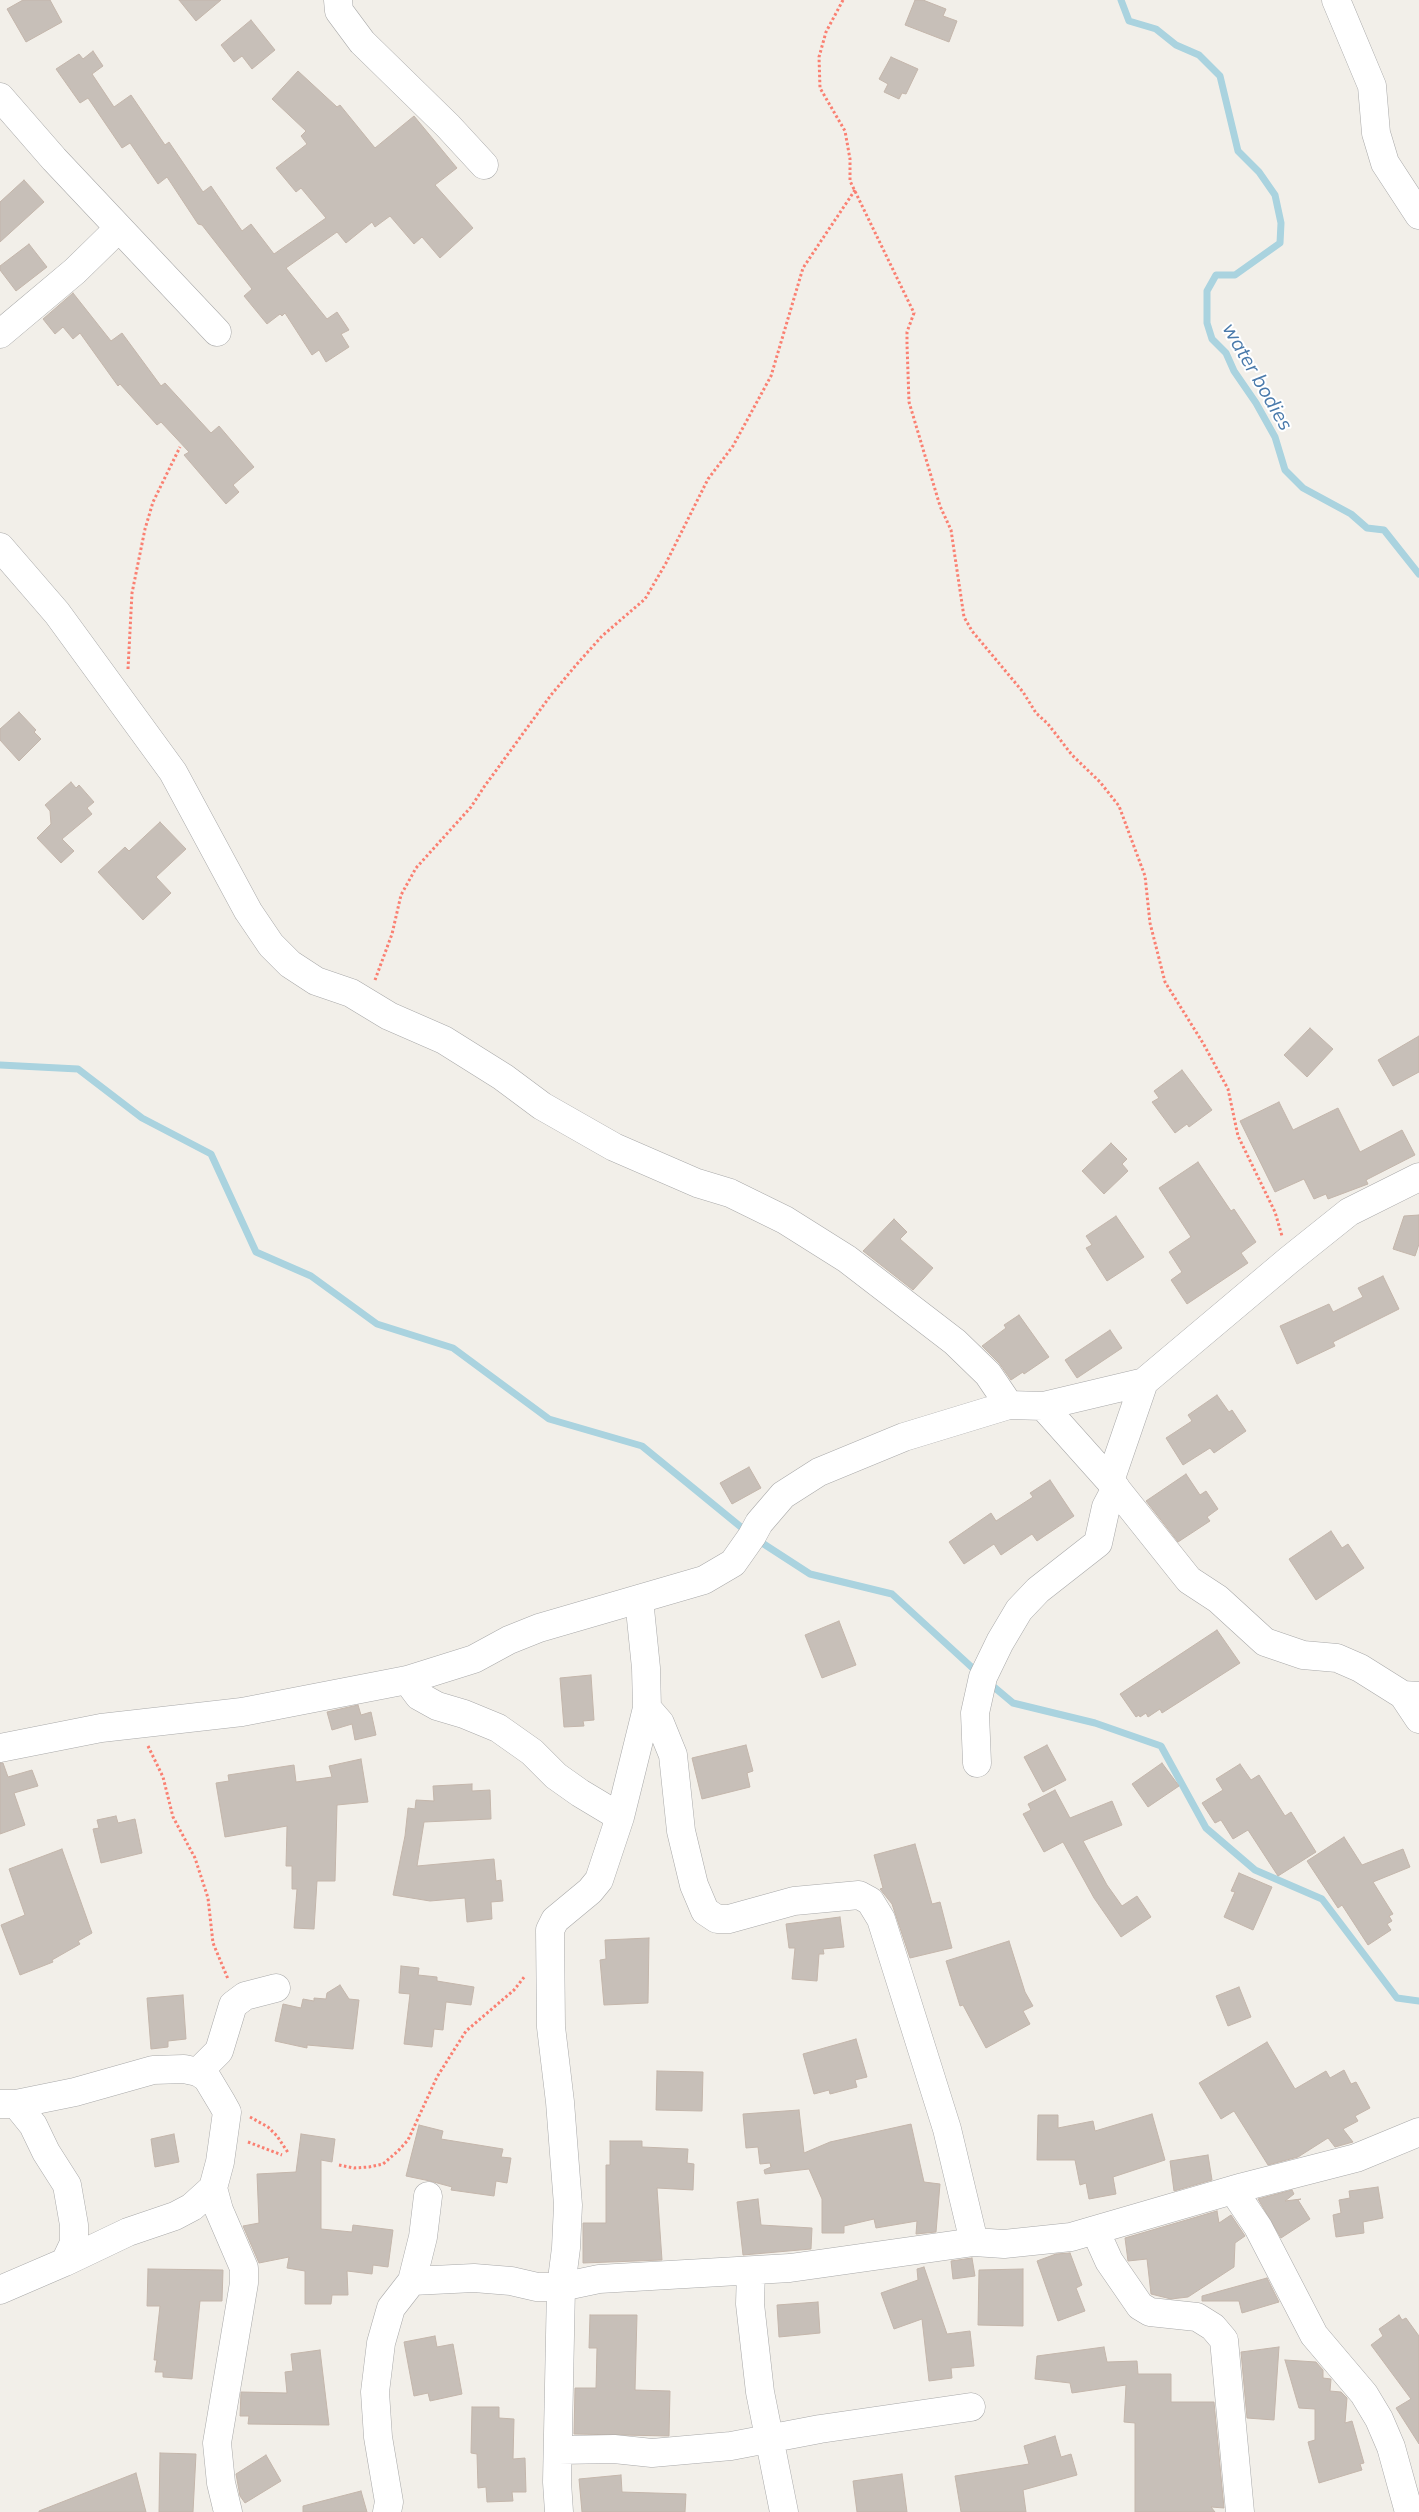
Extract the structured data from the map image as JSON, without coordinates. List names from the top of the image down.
{
  "water": ["water bodies"]
}
